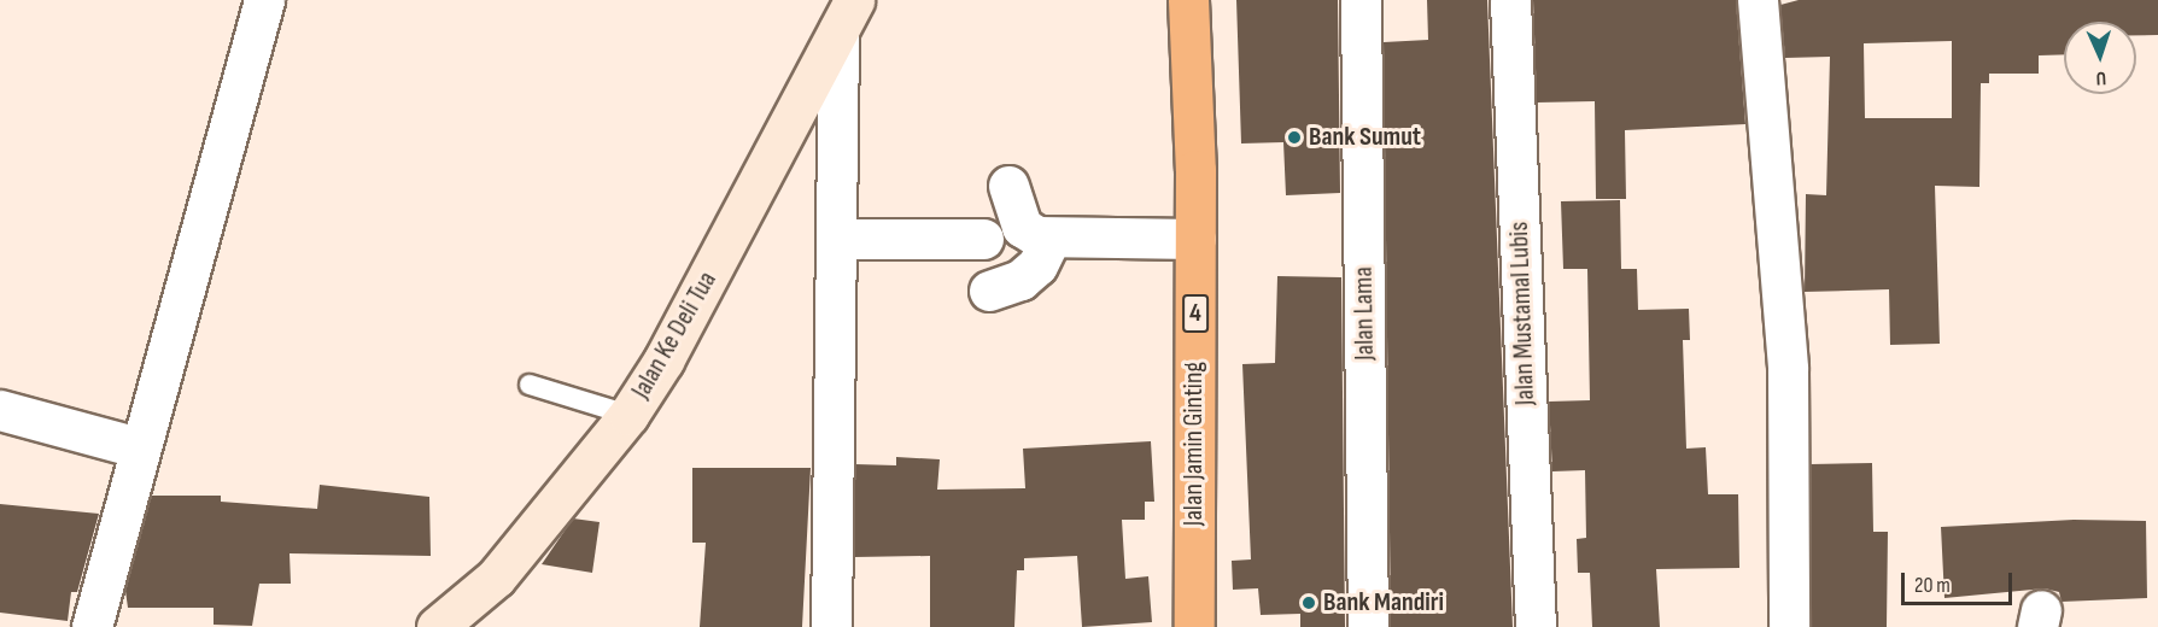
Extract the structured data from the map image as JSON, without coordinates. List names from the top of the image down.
{
  "streets": {
    "highway": ["4", "Jalan Jamin Ginting"],
    "main road": ["Jalan Ke Deli Tua"],
    "street": ["Jalan Lama", "Jalan Mustamal Lubis"]
  },
  "places": ["Bank Sumut", "Bank Mandiri"],
  "scale_bar": "20 m",
  "north": "bottom"
}
